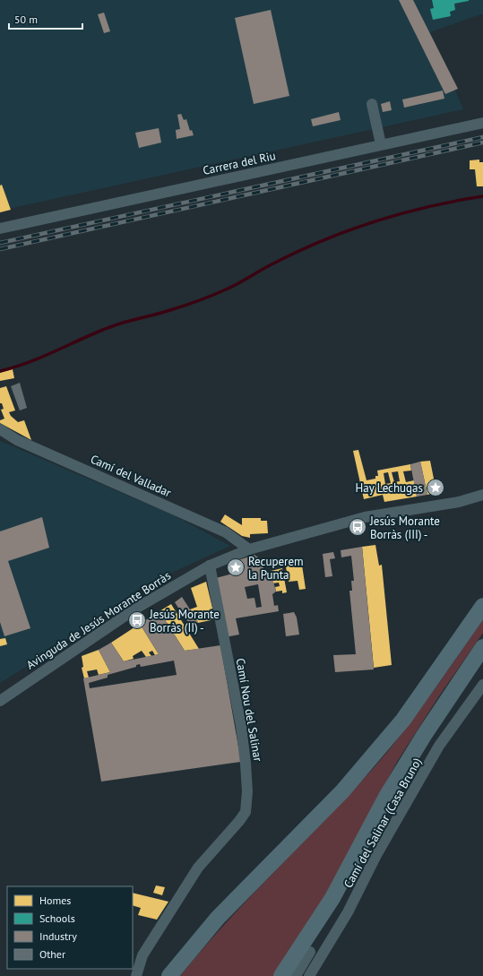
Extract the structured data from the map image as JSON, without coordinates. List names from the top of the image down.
{
  "streets": {
    "street": [
      "Carrera del Riu",
      "Camí del Valladar",
      "Avinguda de Jesús Morante Borràs",
      "Camí Nou del Salinar",
      "Camí del Salinar (Casa Bruno)"
    ]
  },
  "crossings": [
    ["Camí del Valladar", "Avinguda de Jesús Morante Borràs"],
    ["Avinguda de Jesús Morante Borràs", "Camí Nou del Salinar"]
  ],
  "places": {
    "place": ["Hay Lechugas", "Recuperem la Punta"],
    "bus stop": ["Jesús Morante Borràs (III) -", "Jesús Morante Borràs (II) -"]
  },
  "legend": [
    "Homes",
    "Schools",
    "Industry",
    "Other"
  ],
  "scale_bar": "50 m"
}
